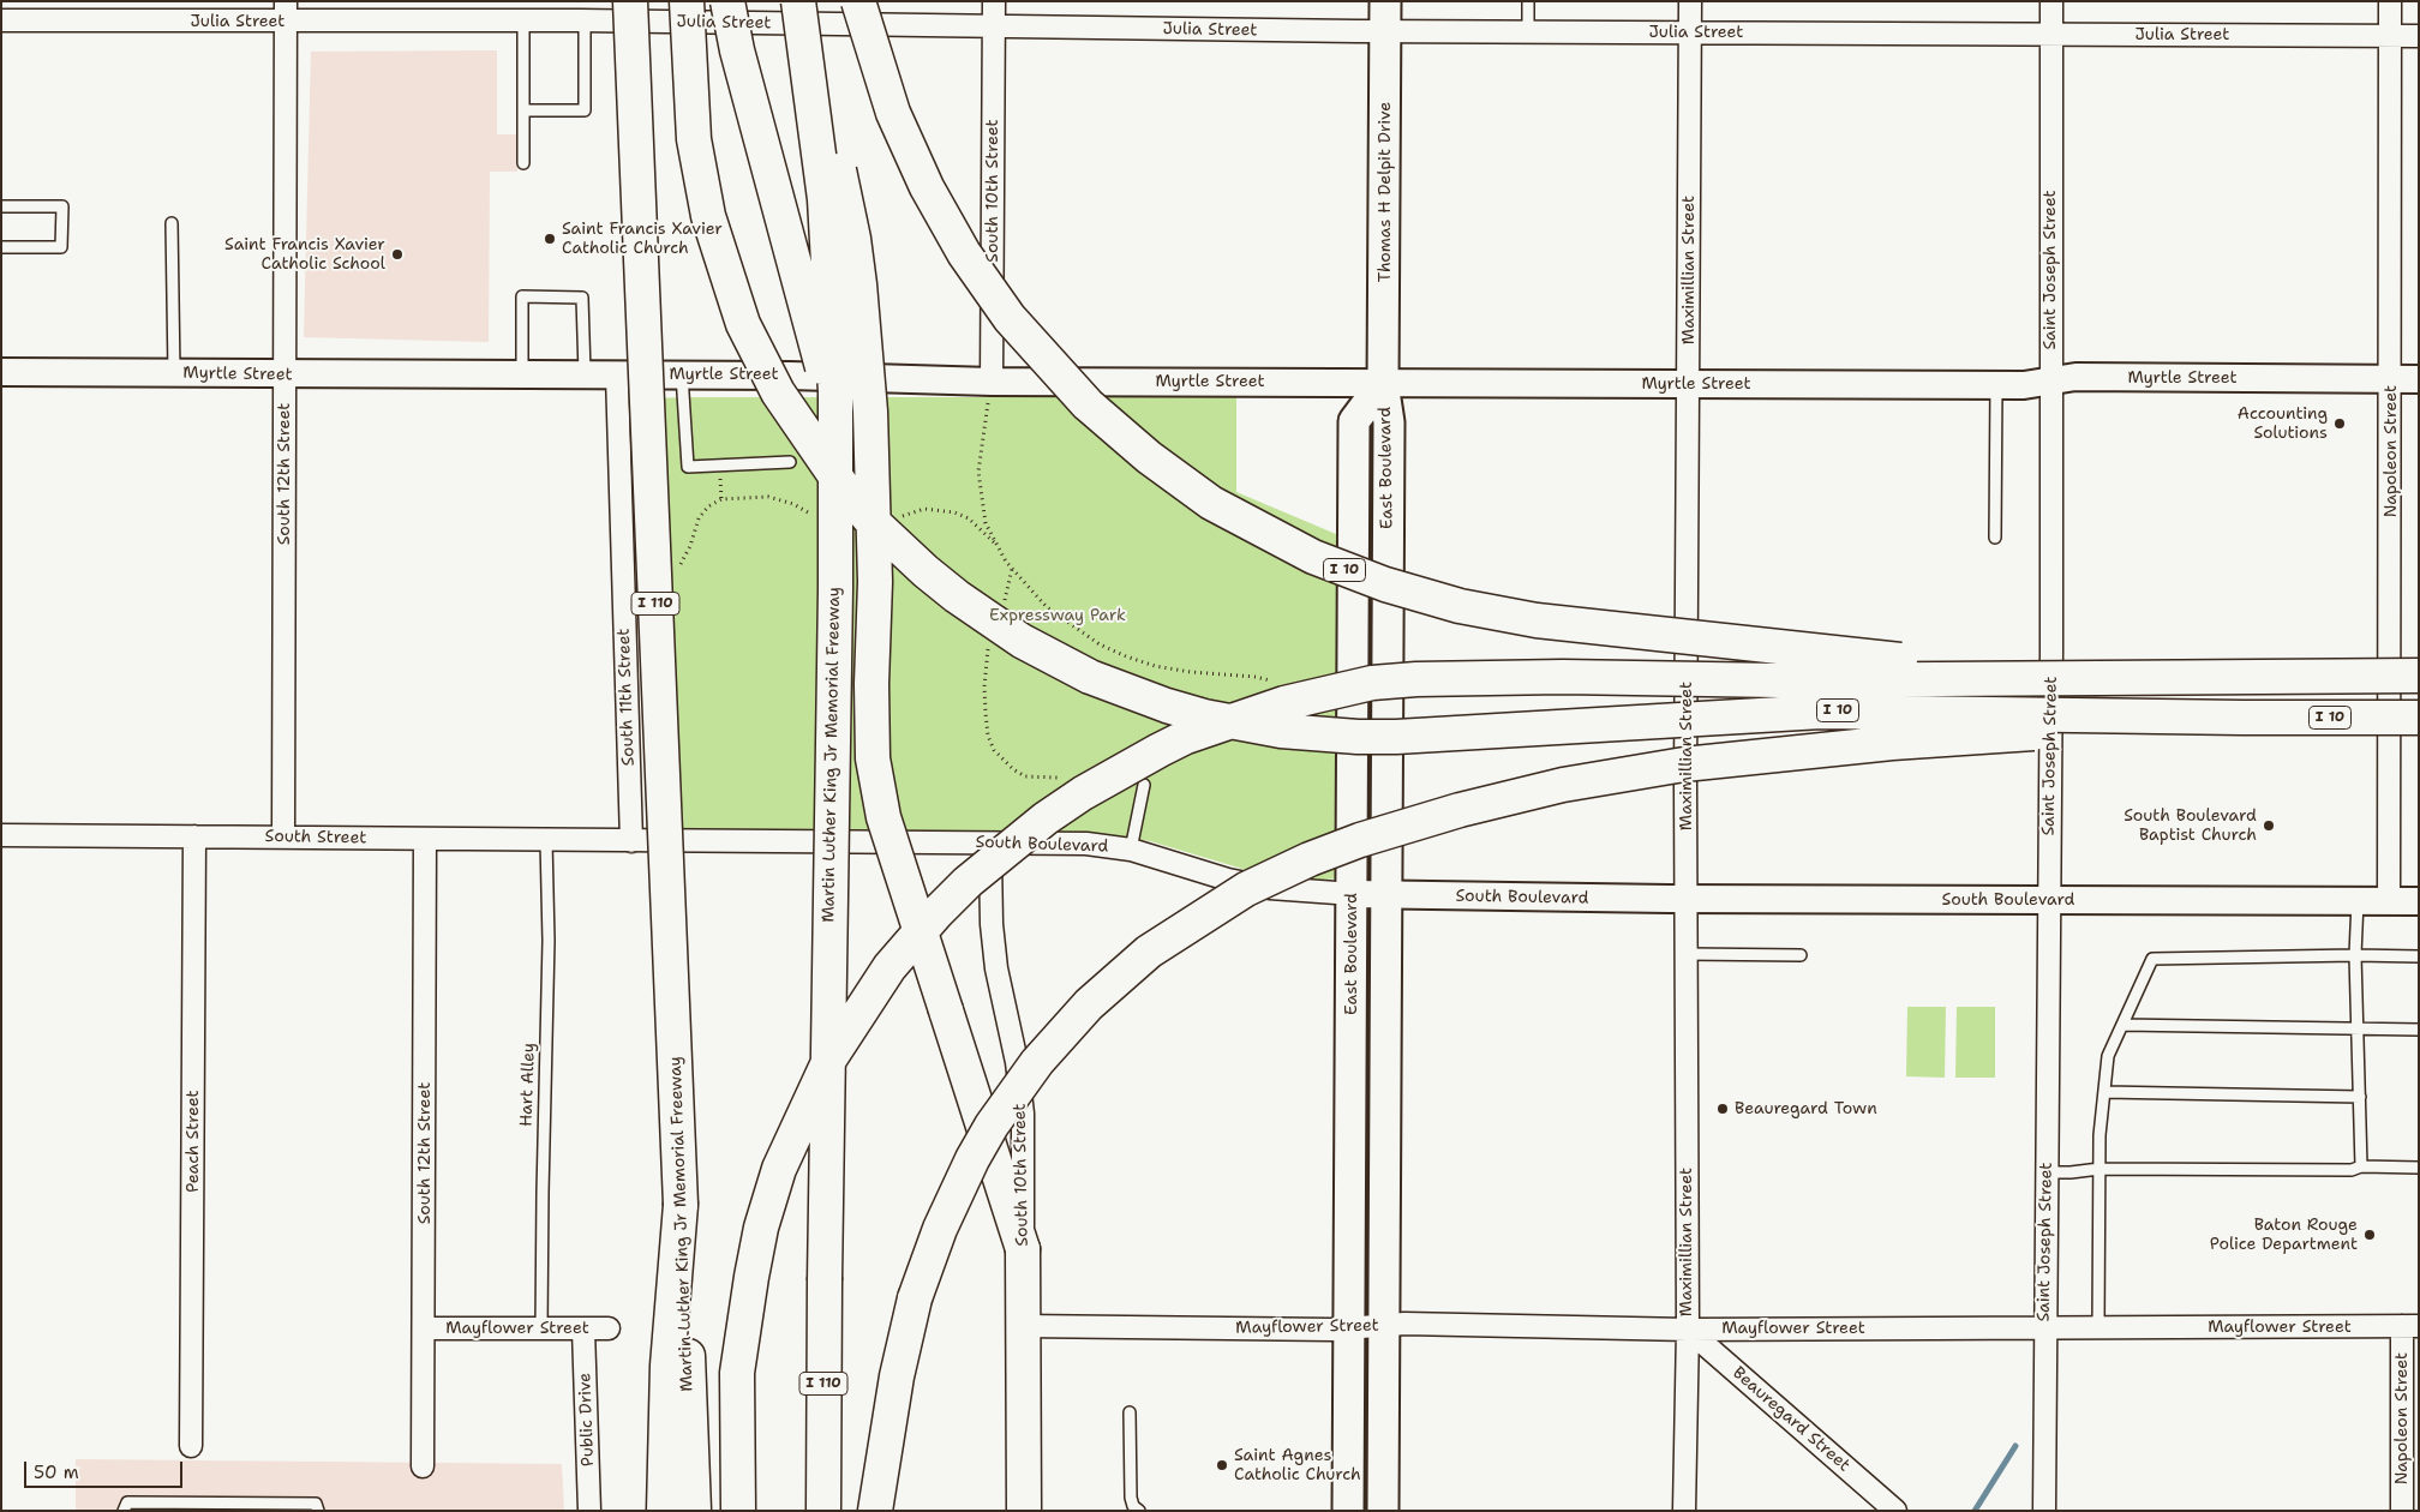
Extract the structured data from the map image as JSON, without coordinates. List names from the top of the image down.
{
  "streets": {
    "main road": [
      "South 10th Street",
      "Thomas H Delpit Drive",
      "East Boulevard",
      "I 10",
      "I 110",
      "Martin Luther King Jr Memorial Freeway"
    ],
    "street": [
      "Julia Street",
      "Maximillian Street",
      "Saint Joseph Street",
      "Myrtle Street",
      "Napoleon Street",
      "South 12th Street",
      "South 11th Street",
      "South Street",
      "South Boulevard",
      "Peach Street",
      "Mayflower Street",
      "Public Drive",
      "Beauregard Street"
    ],
    "lane": ["Hart Alley"]
  },
  "crossings": [
    ["Julia Street", "South 10th Street"],
    ["Julia Street", "Thomas H Delpit Drive"],
    ["Julia Street", "Maximillian Street"],
    ["Julia Street", "Saint Joseph Street"],
    ["Julia Street", "Napoleon Street"],
    ["Julia Street", "South 12th Street"],
    ["South 10th Street", "Myrtle Street"],
    ["South 10th Street", "South Boulevard"],
    ["South 10th Street", "Mayflower Street"],
    ["Thomas H Delpit Drive", "Myrtle Street"],
    ["Thomas H Delpit Drive", "East Boulevard"],
    ["Maximillian Street", "Myrtle Street"],
    ["Maximillian Street", "South Boulevard"],
    ["Maximillian Street", "Mayflower Street"],
    ["Maximillian Street", "Beauregard Street"],
    ["Saint Joseph Street", "Myrtle Street"],
    ["Saint Joseph Street", "South Boulevard"],
    ["Saint Joseph Street", "Mayflower Street"],
    ["Myrtle Street", "Napoleon Street"],
    ["Myrtle Street", "East Boulevard"],
    ["Myrtle Street", "South 12th Street"],
    ["Myrtle Street", "South 11th Street"],
    ["Napoleon Street", "South Boulevard"],
    ["Napoleon Street", "Mayflower Street"],
    ["East Boulevard", "South Boulevard"],
    ["East Boulevard", "Mayflower Street"],
    ["South 12th Street", "South Street"],
    ["South 12th Street", "Mayflower Street"],
    ["South 11th Street", "South Street"],
    ["South 11th Street", "South Boulevard"],
    ["South Street", "South Boulevard"],
    ["South Street", "Hart Alley"],
    ["South Street", "Peach Street"],
    ["Hart Alley", "Mayflower Street"],
    ["Mayflower Street", "Public Drive"],
    ["Mayflower Street", "Beauregard Street"]
  ],
  "parks": ["Expressway Park"],
  "places": [
    "Saint Francis Xavier Catholic Church",
    "Saint Francis Xavier Catholic School",
    "Accounting Solutions",
    "South Boulevard Baptist Church",
    "Beauregard Town",
    "Baton Rouge Police Department",
    "Saint Agnes Catholic Church"
  ],
  "scale_bar": "50 m"
}
